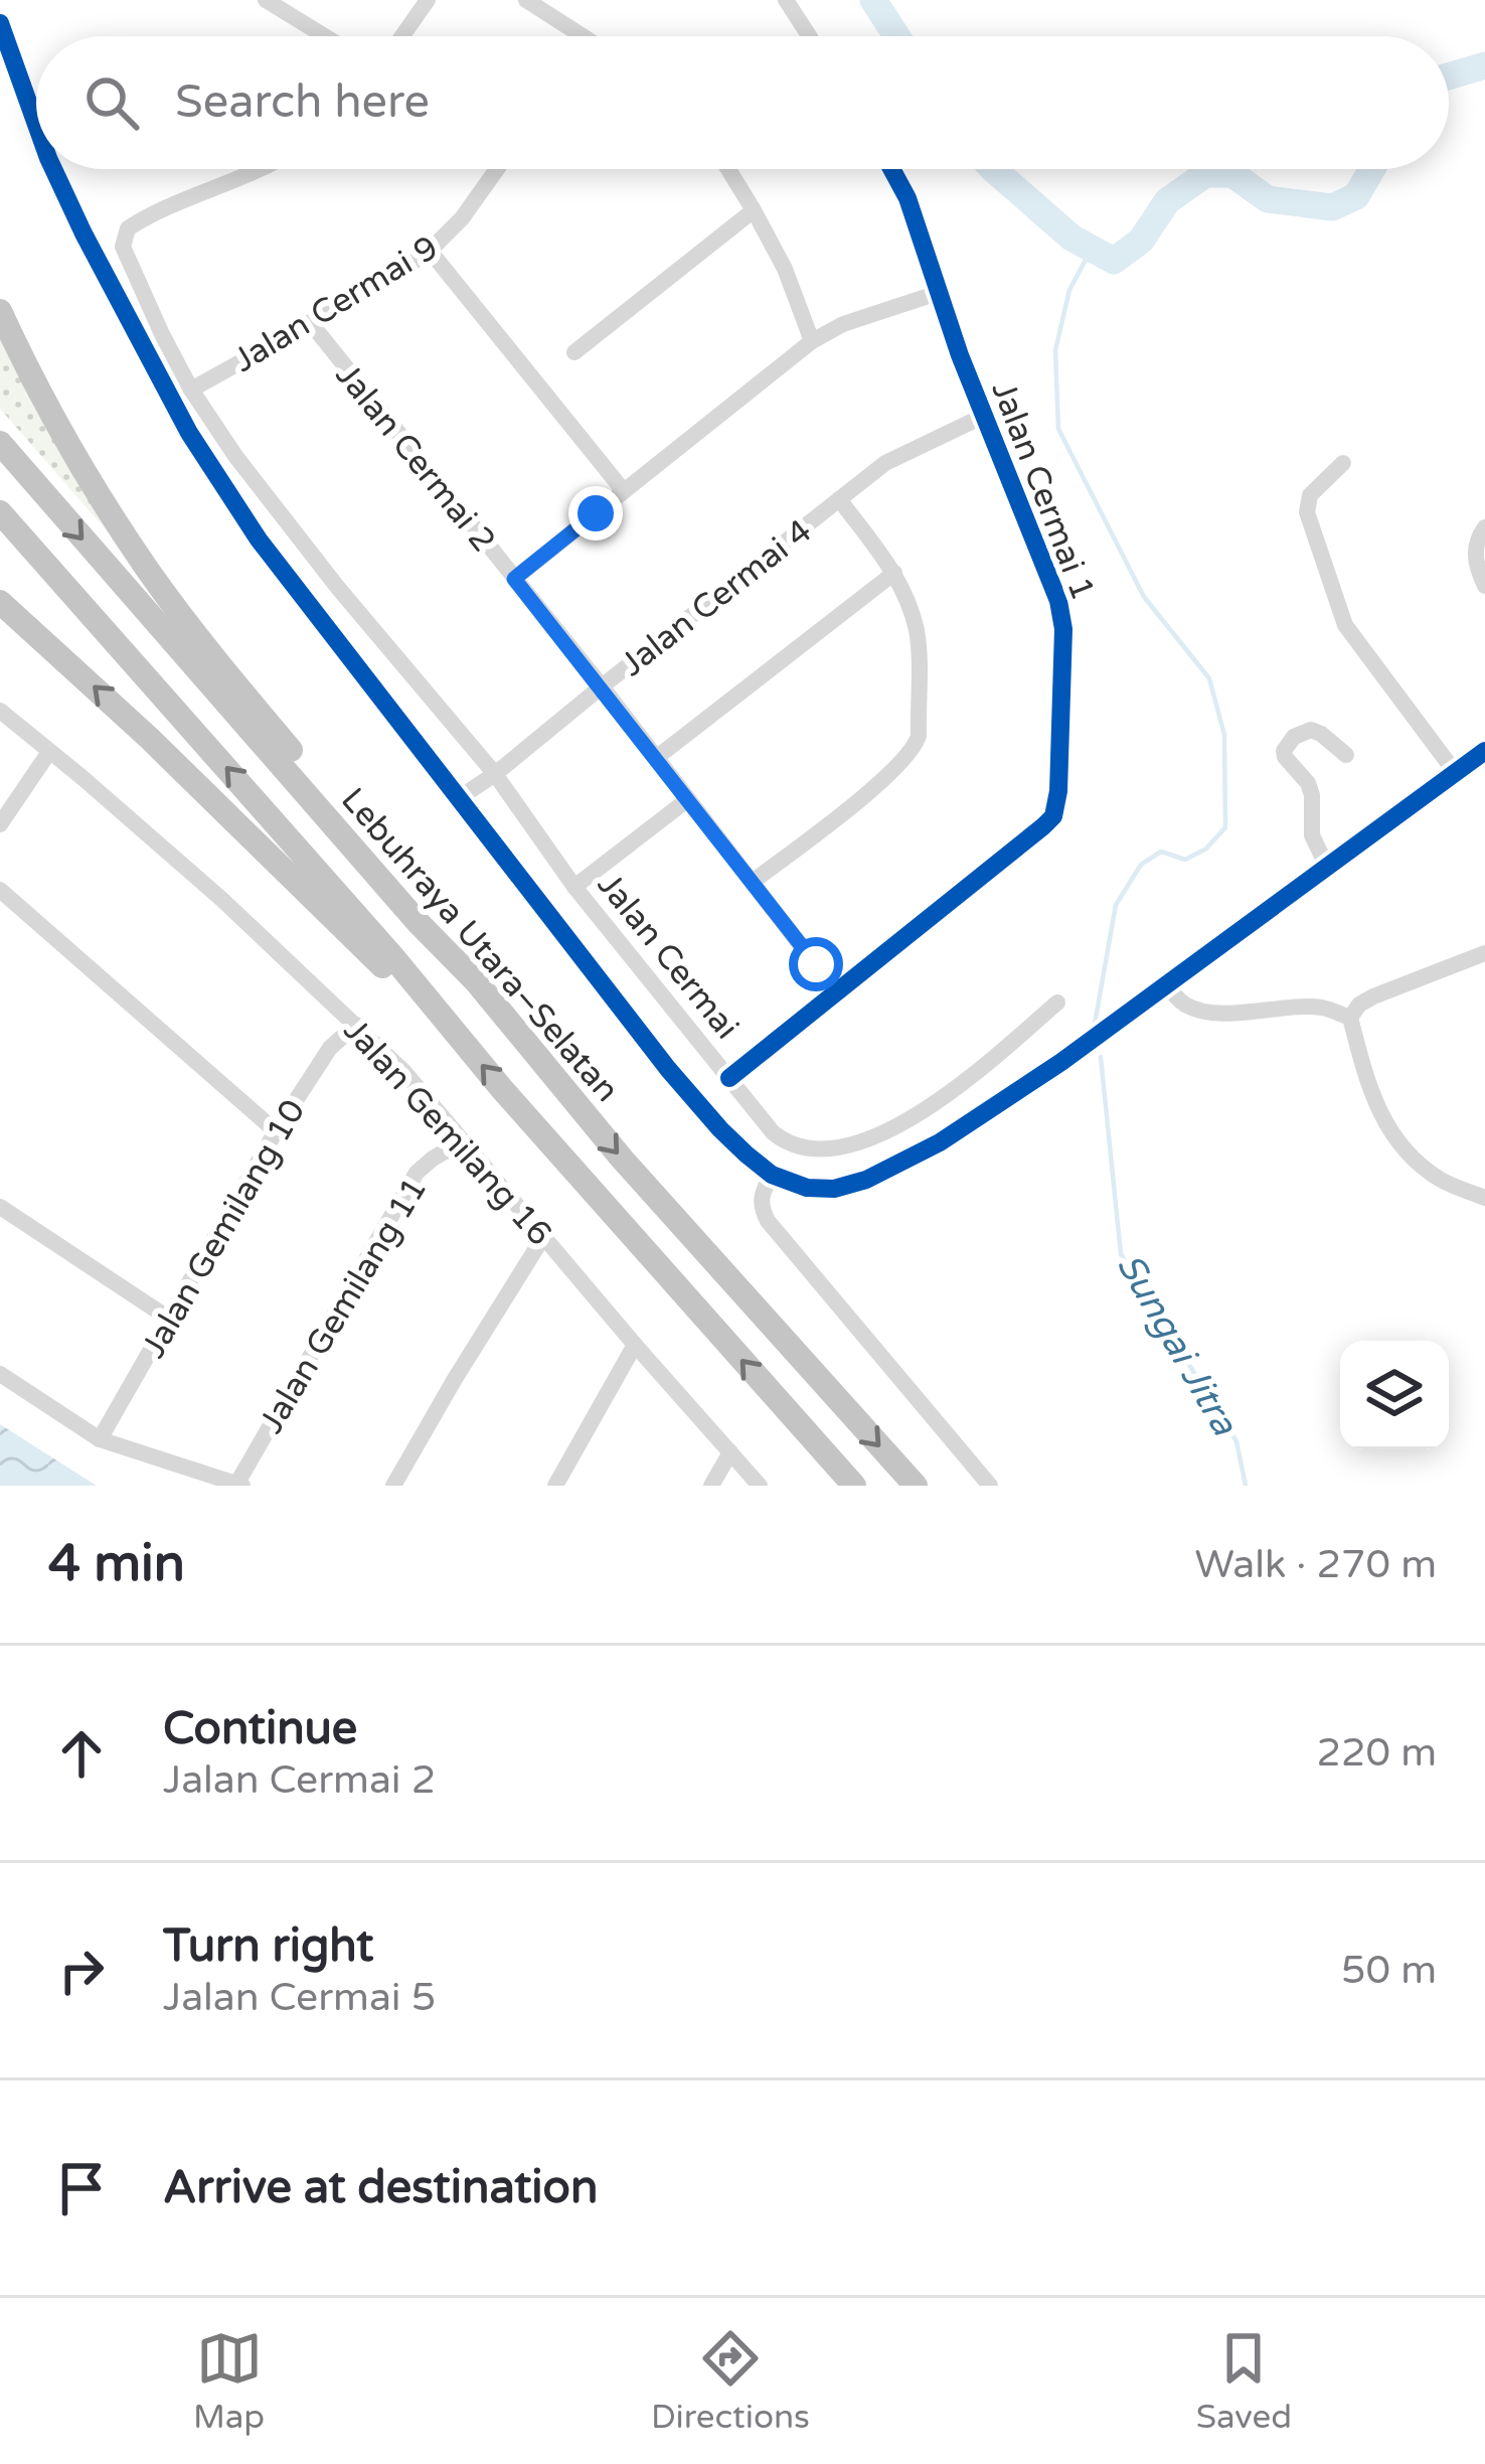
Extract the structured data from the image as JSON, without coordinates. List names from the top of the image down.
{
  "streets": {
    "highway": ["Lebuhraya Utara–Selatan"],
    "street": [
      "Jalan Cermai 9",
      "Jalan Cermai 2",
      "Jalan Cermai 1",
      "Jalan Cermai 4",
      "Jalan Cermai",
      "Jalan Gemilang 16",
      "Jalan Gemilang 10",
      "Jalan Gemilang 11"
    ]
  },
  "crossings": [
    ["Jalan Cermai 9", "Jalan Cermai 2"],
    ["Jalan Cermai 9", "Jalan Cermai"],
    ["Jalan Cermai 2", "Jalan Cermai 1"],
    ["Jalan Cermai 2", "Jalan Cermai 4"],
    ["Jalan Cermai 1", "Jalan Cermai 4"],
    ["Jalan Cermai 1", "Jalan Cermai"],
    ["Jalan Cermai 4", "Jalan Cermai"],
    ["Jalan Gemilang 16", "Jalan Gemilang 10"],
    ["Jalan Gemilang 16", "Jalan Gemilang 11"]
  ],
  "water": ["Sungai Jitra"],
  "page": {
    "search": "Search here",
    "heading": ["4 min", "Walk · 270 m"],
    "list": [
      ["Continue", "Jalan Cermai 2", "220 m"],
      ["Turn right", "Jalan Cermai 5", "50 m"],
      "Arrive at destination"
    ],
    "nav": ["Map", "Directions", "Saved"]
  }
}
